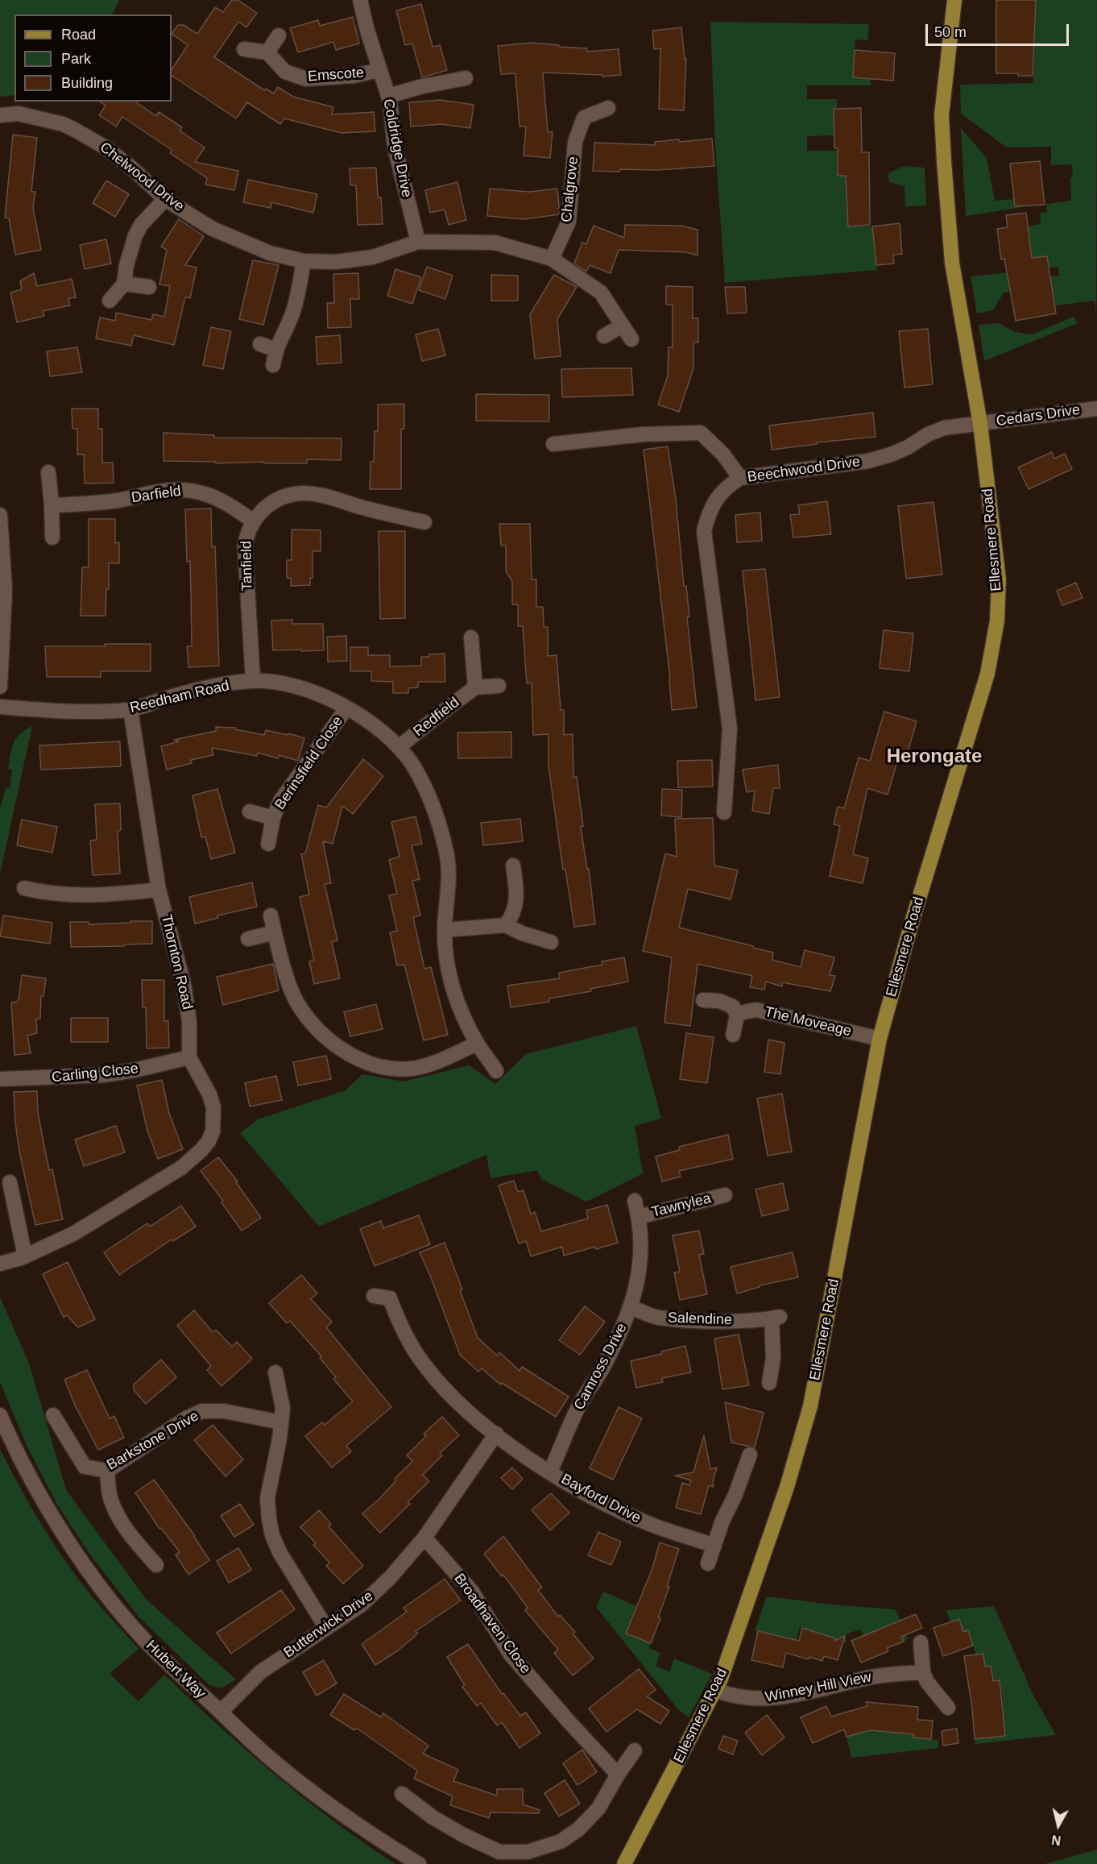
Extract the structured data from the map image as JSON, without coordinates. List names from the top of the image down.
{
  "streets": {
    "main road": ["Ellesmere Road"],
    "street": [
      "Emscote",
      "Coldridge Drive",
      "Chelwood Drive",
      "Chalgrove",
      "Cedars Drive",
      "Beechwood Drive",
      "Darfield",
      "Tanfield",
      "Reedham Road",
      "Redfield",
      "Berinsfield Close",
      "Thornton Road",
      "The Moveage",
      "Carling Close",
      "Tawnylea",
      "Salendine",
      "Camross Drive",
      "Barkstone Drive",
      "Bayford Drive",
      "Broadhaven Close",
      "Butterwick Drive",
      "Hubert Way",
      "Winney Hill View"
    ]
  },
  "crossings": [
    ["Emscote", "Coldridge Drive"],
    ["Coldridge Drive", "Chelwood Drive"],
    ["Chelwood Drive", "Chalgrove"],
    ["Cedars Drive", "Beechwood Drive"],
    ["Cedars Drive", "Ellesmere Road"],
    ["Beechwood Drive", "Ellesmere Road"],
    ["Darfield", "Tanfield"],
    ["Ellesmere Road", "The Moveage"],
    ["Ellesmere Road", "Winney Hill View"],
    ["Tanfield", "Reedham Road"],
    ["Reedham Road", "Redfield"],
    ["Reedham Road", "Berinsfield Close"],
    ["Reedham Road", "Thornton Road"],
    ["Thornton Road", "Carling Close"],
    ["Tawnylea", "Camross Drive"],
    ["Salendine", "Camross Drive"],
    ["Camross Drive", "Bayford Drive"],
    ["Bayford Drive", "Butterwick Drive"],
    ["Broadhaven Close", "Butterwick Drive"],
    ["Butterwick Drive", "Hubert Way"]
  ],
  "districts": ["Herongate"],
  "legend": ["Road", "Park", "Building"],
  "scale_bar": "50 m",
  "north": "bottom"
}
